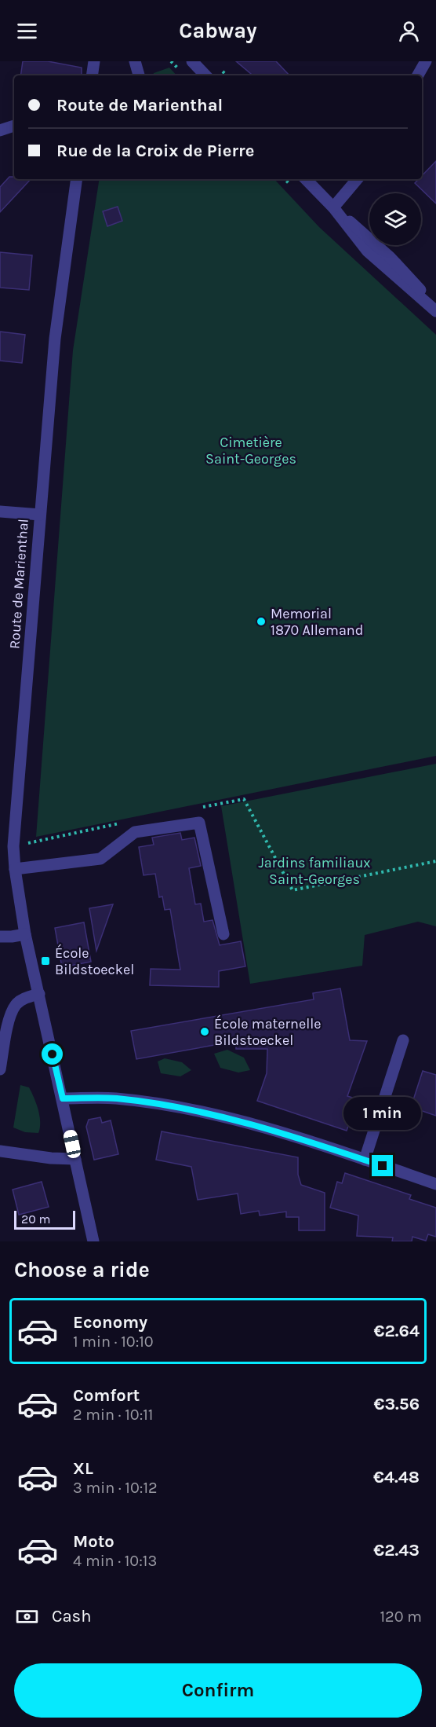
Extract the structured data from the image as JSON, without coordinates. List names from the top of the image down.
{
  "streets": {
    "street": ["Route de Marienthal"]
  },
  "parks": ["Cimetière Saint-Georges", "Jardins familiaux Saint-Georges"],
  "places": {
    "other": ["Memorial 1870 Allemand", "École maternelle Bildstoeckel"],
    "transit": ["École Bildstoeckel"]
  },
  "scale_bar": "20 m",
  "page": {
    "header": "Cabway",
    "banner": ["Route de Marienthal", "Rue de la Croix de Pierre"],
    "bubble": "1 min",
    "scale": "20 m",
    "heading": "Choose a ride",
    "list": [
      {
        "name": "Economy",
        "note": "1 min · 10:10",
        "value": "€2.64"
      },
      {
        "name": "Comfort",
        "note": "2 min · 10:11",
        "value": "€3.56"
      },
      {
        "name": "XL",
        "note": "3 min · 10:12",
        "value": "€4.48"
      },
      {
        "name": "Moto",
        "note": "4 min · 10:13",
        "value": "€2.43"
      }
    ],
    "pay": ["Cash", "120 m"],
    "buttons": "Confirm"
  }
}
